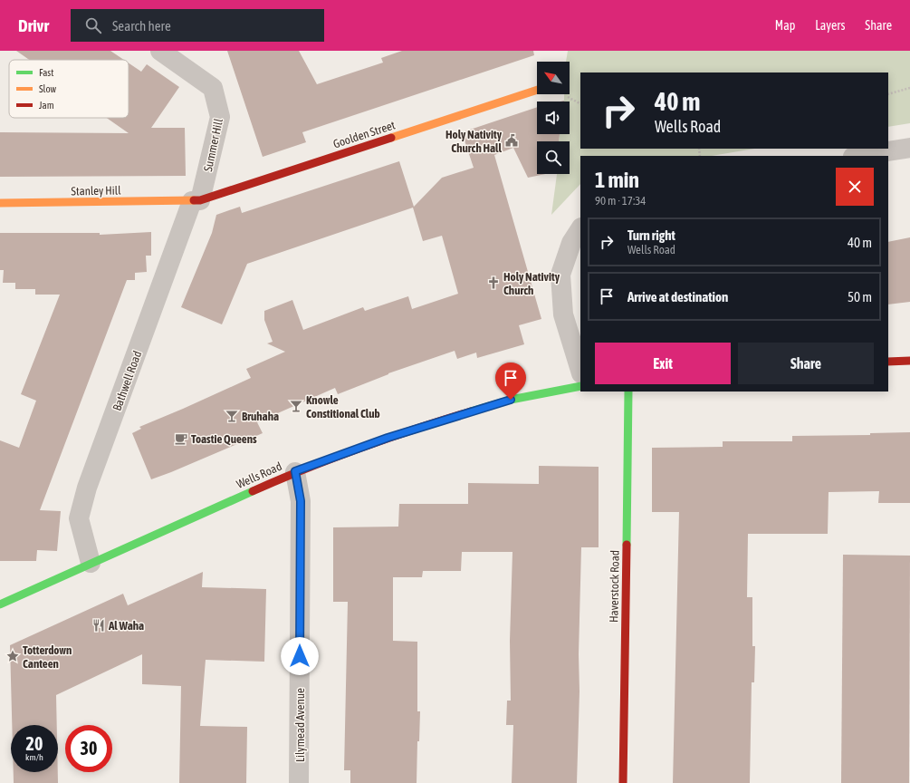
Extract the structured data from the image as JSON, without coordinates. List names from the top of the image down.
{
  "streets": {
    "main road": [
      "Goolden Street",
      "Stanley Hill",
      "Wells Road",
      "Haverstock Road"
    ],
    "street": ["Summer Hill", "Bathwell Road", "Lilymead Avenue"]
  },
  "crossings": [
    ["Goolden Street", "Summer Hill"],
    ["Goolden Street", "Stanley Hill"],
    ["Goolden Street", "Bathwell Road"],
    ["Summer Hill", "Stanley Hill"],
    ["Summer Hill", "Bathwell Road"],
    ["Stanley Hill", "Bathwell Road"],
    ["Bathwell Road", "Wells Road"],
    ["Wells Road", "Lilymead Avenue"]
  ],
  "places": {
    "public building": ["Holy Nativity Church Hall"],
    "church": ["Holy Nativity Church"],
    "bar": ["Knowle Constitional Club", "Bruhaha"],
    "cafe": ["Toastie Queens"],
    "restaurant": ["Al Waha"],
    "place": ["Totterdown Canteen"]
  },
  "legend": ["Fast", "Slow", "Jam"],
  "north": "top left",
  "page": {
    "header": "Drivr",
    "search": "Search here",
    "nav": ["Map", "Layers", "Share"],
    "turn": ["40 m", "Wells Road"],
    "heading": ["1 min", "90 m · 17:34"],
    "list": [
      {
        "name": "Turn right",
        "note": "Wells Road",
        "value": "40 m"
      },
      {
        "name": "Arrive at destination",
        "value": "50 m"
      }
    ],
    "buttons": ["Exit", "Share"],
    "speed": "20 km/h",
    "limit": "30"
  }
}
